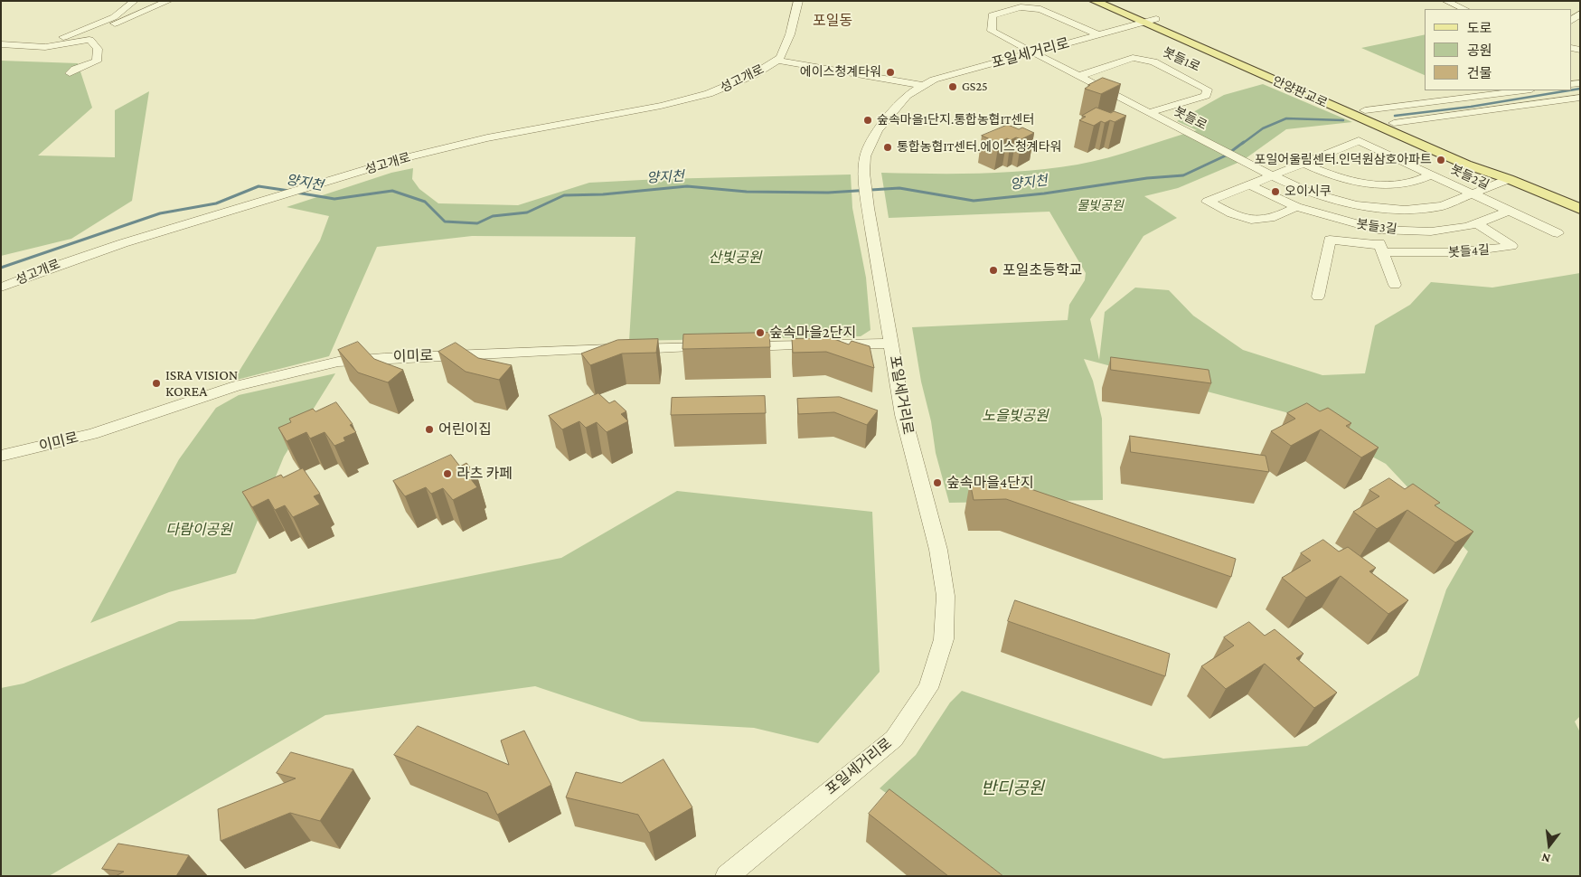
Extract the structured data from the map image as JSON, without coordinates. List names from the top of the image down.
{
  "streets": {
    "main road": ["안양판교로"],
    "street": [
      "포일세거리로",
      "봇들1로",
      "성고개로",
      "봇들로",
      "봇들2길",
      "봇들3길",
      "봇들4길",
      "이미로"
    ]
  },
  "crossings": [
    ["포일세거리로", "성고개로"],
    ["포일세거리로", "안양판교로"],
    ["포일세거리로", "봇들로"],
    ["봇들1로", "봇들로"],
    ["안양판교로", "봇들로"],
    ["봇들로", "봇들2길"],
    ["봇들2길", "봇들3길"],
    ["봇들3길", "봇들4길"]
  ],
  "districts": ["포일동"],
  "water": ["양지천"],
  "parks": [
    "물빛공원",
    "산빛공원",
    "노을빛공원",
    "다람이공원",
    "반디공원"
  ],
  "places": [
    "에이스청계타워",
    "GS25",
    "숲속마을1단지.통합농협IT센터",
    "통합농협IT센터.에이스청계타워",
    "포일어울림센터.인덕원삼호아파트",
    "오이시쿠",
    "포일초등학교",
    "숲속마을2단지",
    "ISRA VISION KOREA",
    "어린이집",
    "라츠 카페",
    "숲속마을4단지"
  ],
  "legend": ["도로", "공원", "건물"],
  "north": "bottom"
}
